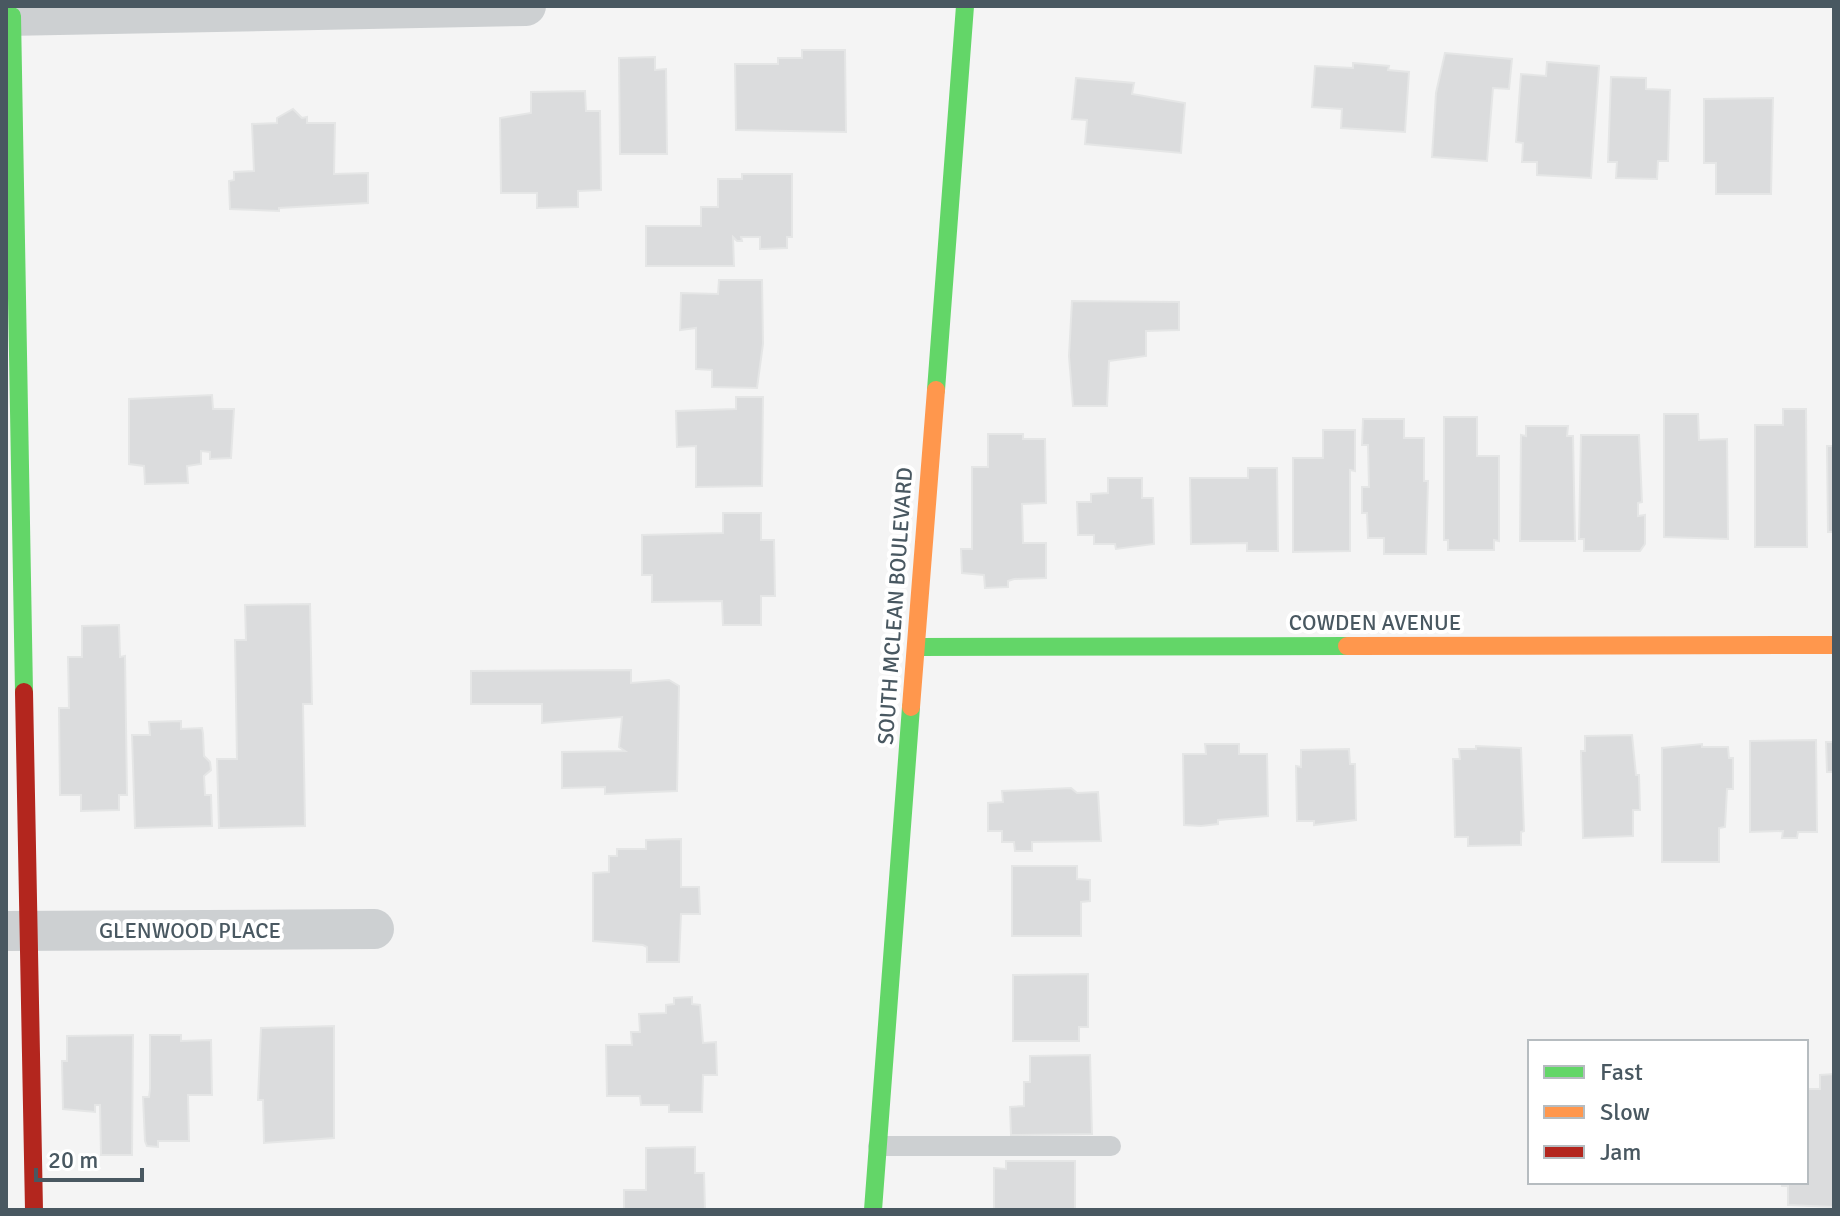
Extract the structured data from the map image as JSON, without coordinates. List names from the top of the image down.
{
  "streets": {
    "street": ["SOUTH MCLEAN BOULEVARD", "COWDEN AVENUE", "GLENWOOD PLACE"]
  },
  "crossings": [
    ["SOUTH MCLEAN BOULEVARD", "COWDEN AVENUE"]
  ],
  "legend": ["Fast", "Slow", "Jam"],
  "scale_bar": "20 m"
}
